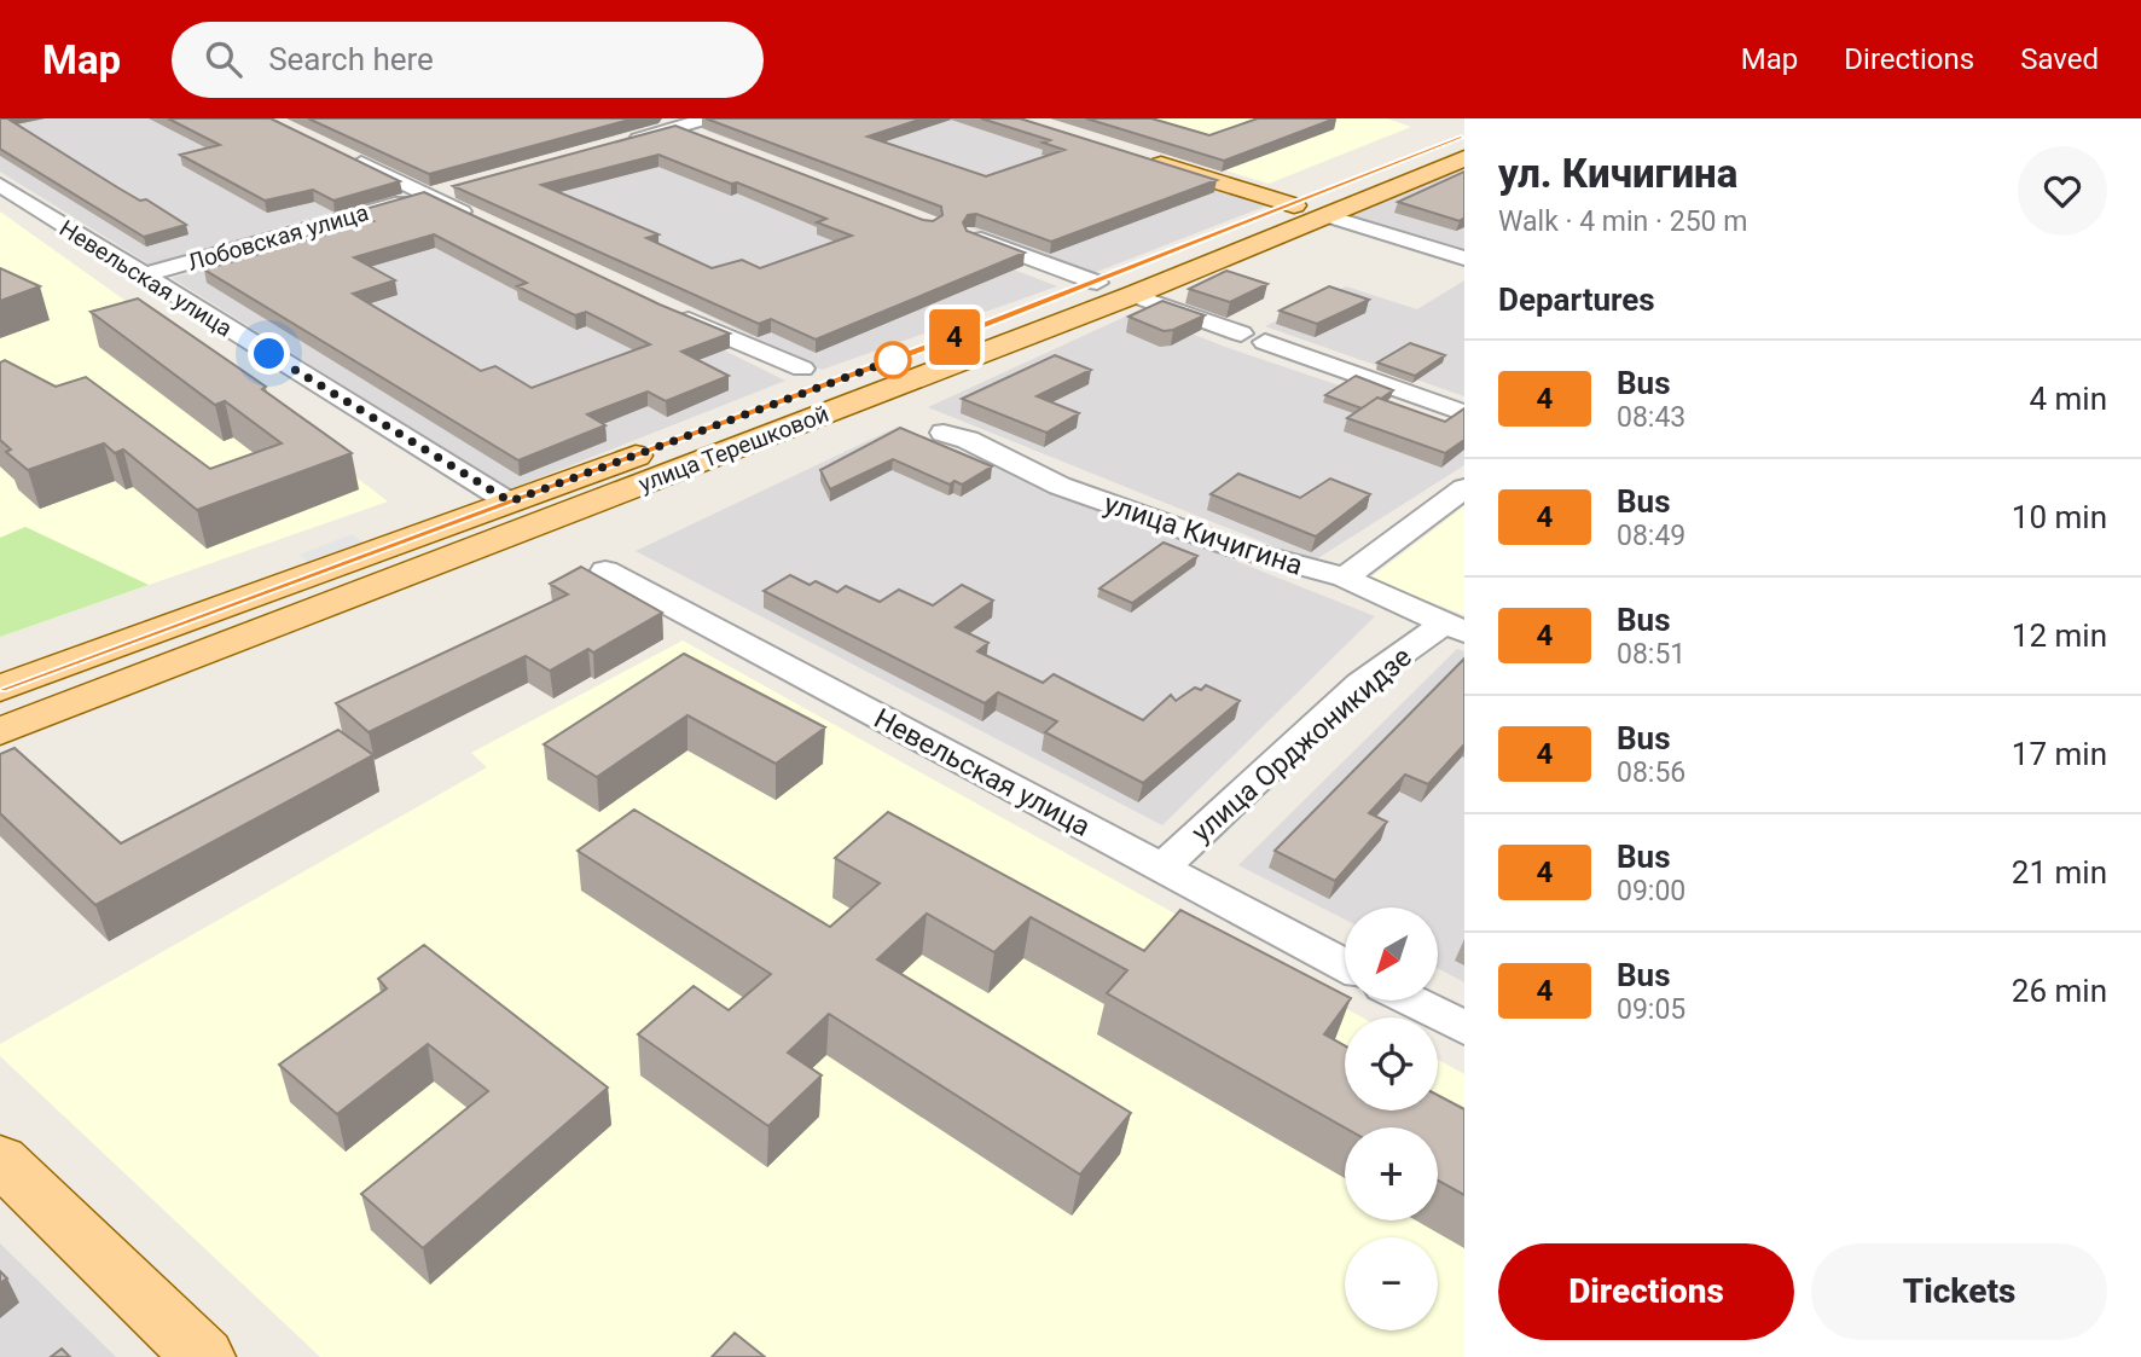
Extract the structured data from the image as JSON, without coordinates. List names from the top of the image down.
{
  "streets": {
    "main road": ["улица Терешковой"],
    "street": [
      "Лобовская улица",
      "Невельская улица",
      "улица Кичигина",
      "улица Орджоникидзе"
    ]
  },
  "crossings": [
    ["Лобовская улица", "Невельская улица"],
    ["Невельская улица", "улица Терешковой"],
    ["Невельская улица", "улица Орджоникидзе"],
    ["улица Кичигина", "улица Орджоникидзе"]
  ],
  "lines": ["bus line 4"],
  "north": "bottom left",
  "page": {
    "header": "Map",
    "search": "Search here",
    "nav": ["Map", "Directions", "Saved"],
    "on_map": "4",
    "heading": [
      ["ул. Кичигина", "Walk · 4 min · 250 m"],
      "Departures"
    ],
    "list": [
      {
        "mark": "4",
        "name": "Bus",
        "note": "08:43",
        "value": "4 min"
      },
      {
        "mark": "4",
        "name": "Bus",
        "note": "08:49",
        "value": "10 min"
      },
      {
        "mark": "4",
        "name": "Bus",
        "note": "08:51",
        "value": "12 min"
      },
      {
        "mark": "4",
        "name": "Bus",
        "note": "08:56",
        "value": "17 min"
      },
      {
        "mark": "4",
        "name": "Bus",
        "note": "09:00",
        "value": "21 min"
      },
      {
        "mark": "4",
        "name": "Bus",
        "note": "09:05",
        "value": "26 min"
      }
    ],
    "map_buttons": ["+", "−"],
    "buttons": ["Directions", "Tickets"]
  }
}
